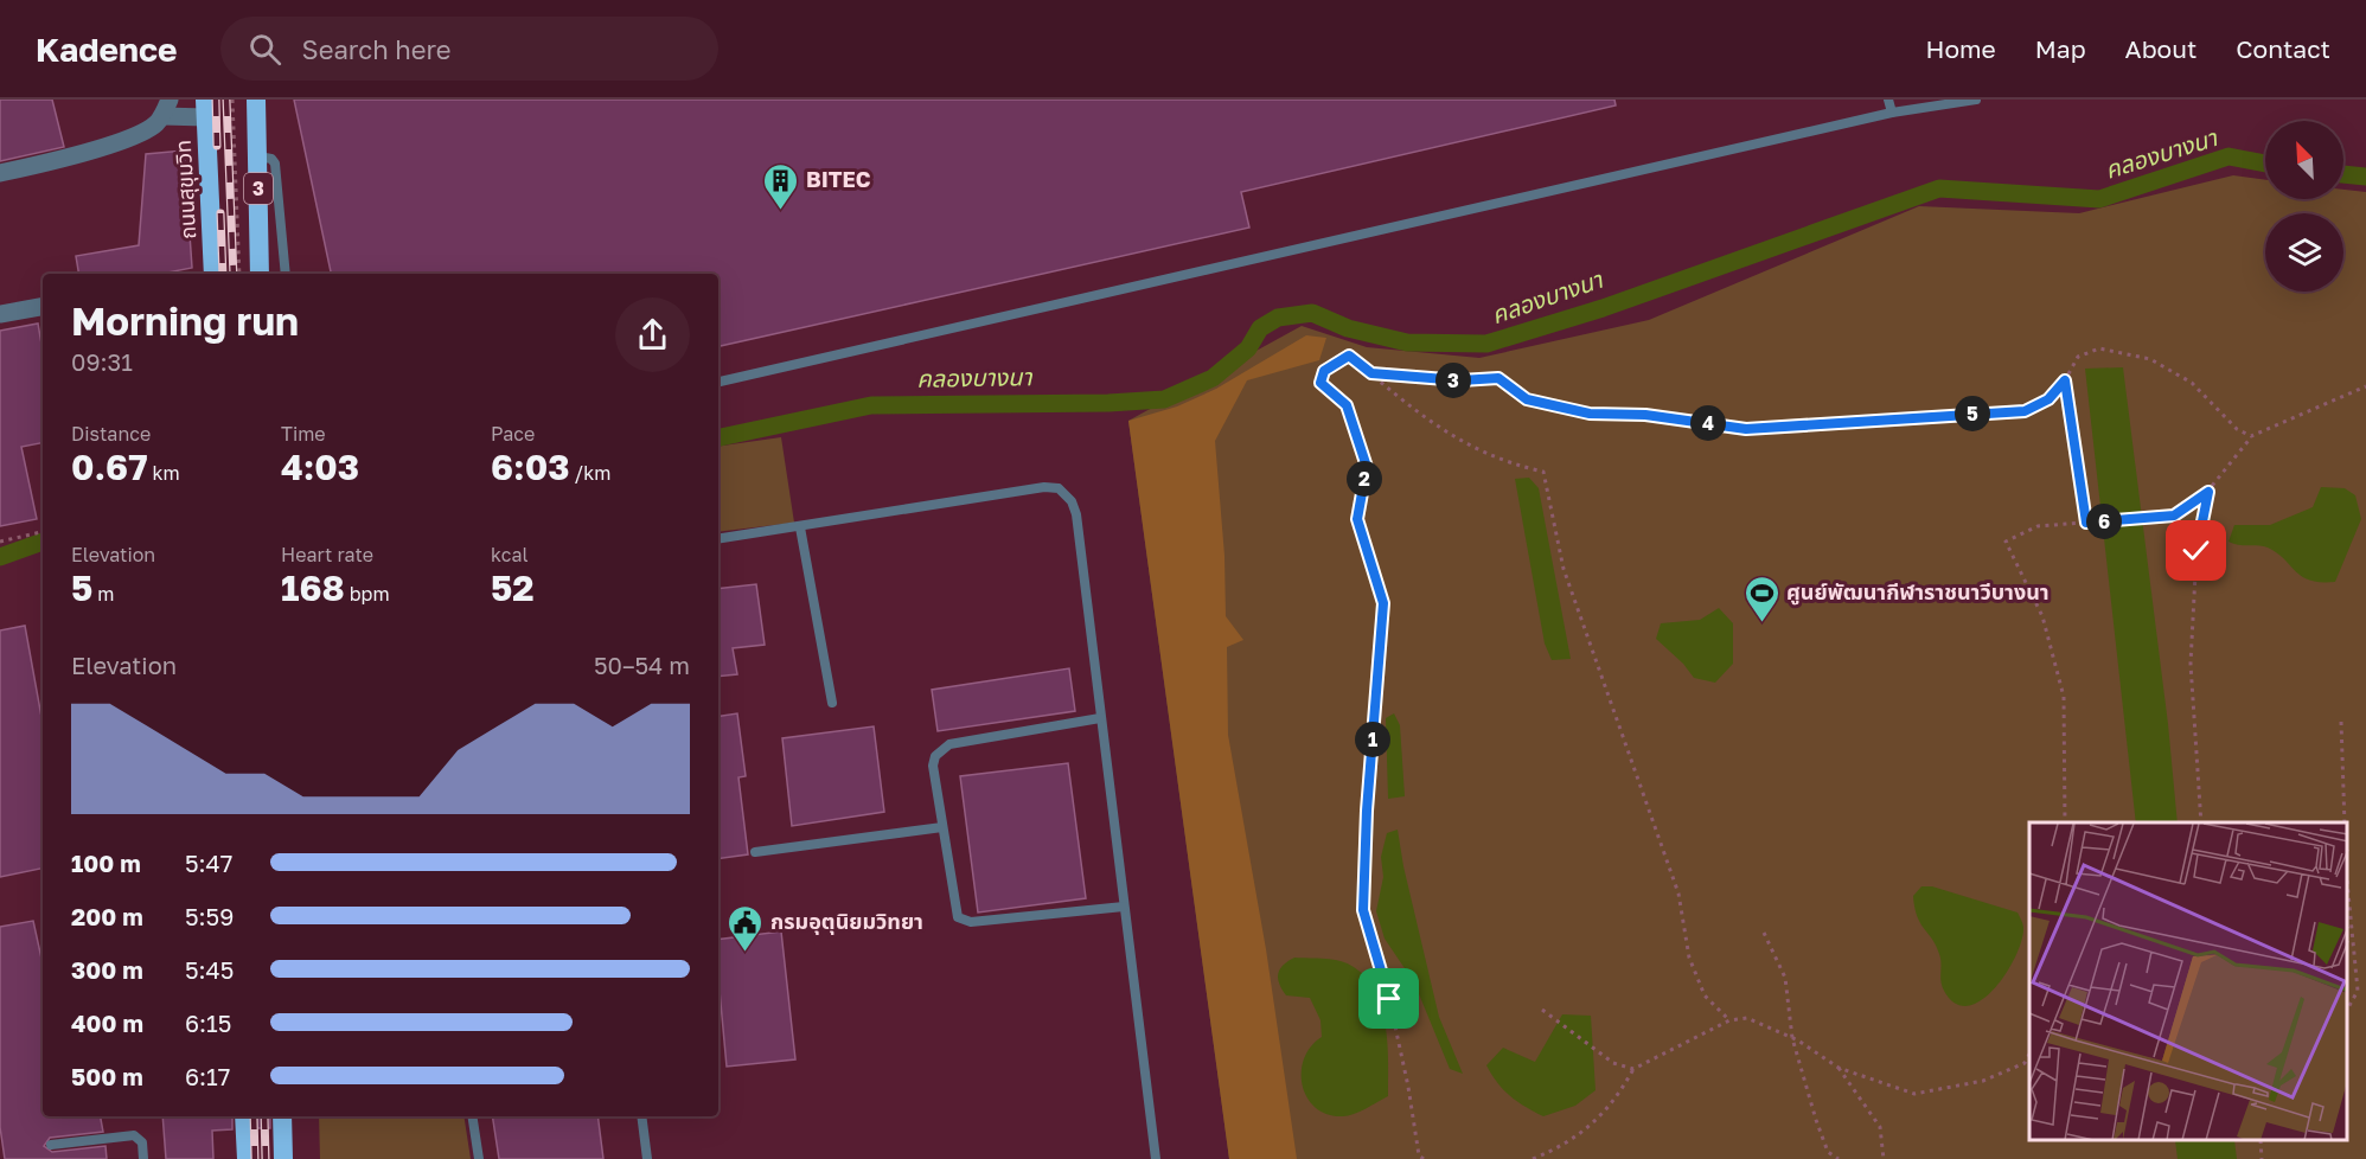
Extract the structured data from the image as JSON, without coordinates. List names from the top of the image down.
{
  "streets": {
    "highway": ["3", "ถนนสุขุมวิท"]
  },
  "water": ["คลองบางนา"],
  "places": {
    "building": ["BITEC"],
    "sports": ["ศูนย์พัฒนากีฬาราชนาวีบางนา"],
    "public building": ["กรมอุตุนิยมวิทยา"]
  },
  "north": "top left",
  "page": {
    "header": "Kadence",
    "search": "Search here",
    "nav": [
      "Home",
      "Map",
      "About",
      "Contact"
    ],
    "heading": ["Morning run", "09:31"],
    "pins": [
      "3",
      "5",
      "4",
      "2",
      "6",
      "1"
    ],
    "stats": [
      ["Distance", "0.67 km"],
      ["Time", "4:03"],
      ["Pace", "6:03 /km"],
      ["Elevation", "5 m"],
      ["Heart rate", "168 bpm"],
      ["kcal", "52"]
    ],
    "chart": ["Elevation", "50–54 m"],
    "list": [
      {
        "name": "100 m",
        "note": "5:47"
      },
      {
        "name": "200 m",
        "note": "5:59"
      },
      {
        "name": "300 m",
        "note": "5:45"
      },
      {
        "name": "400 m",
        "note": "6:15"
      },
      {
        "name": "500 m",
        "note": "6:17"
      }
    ]
  }
}
